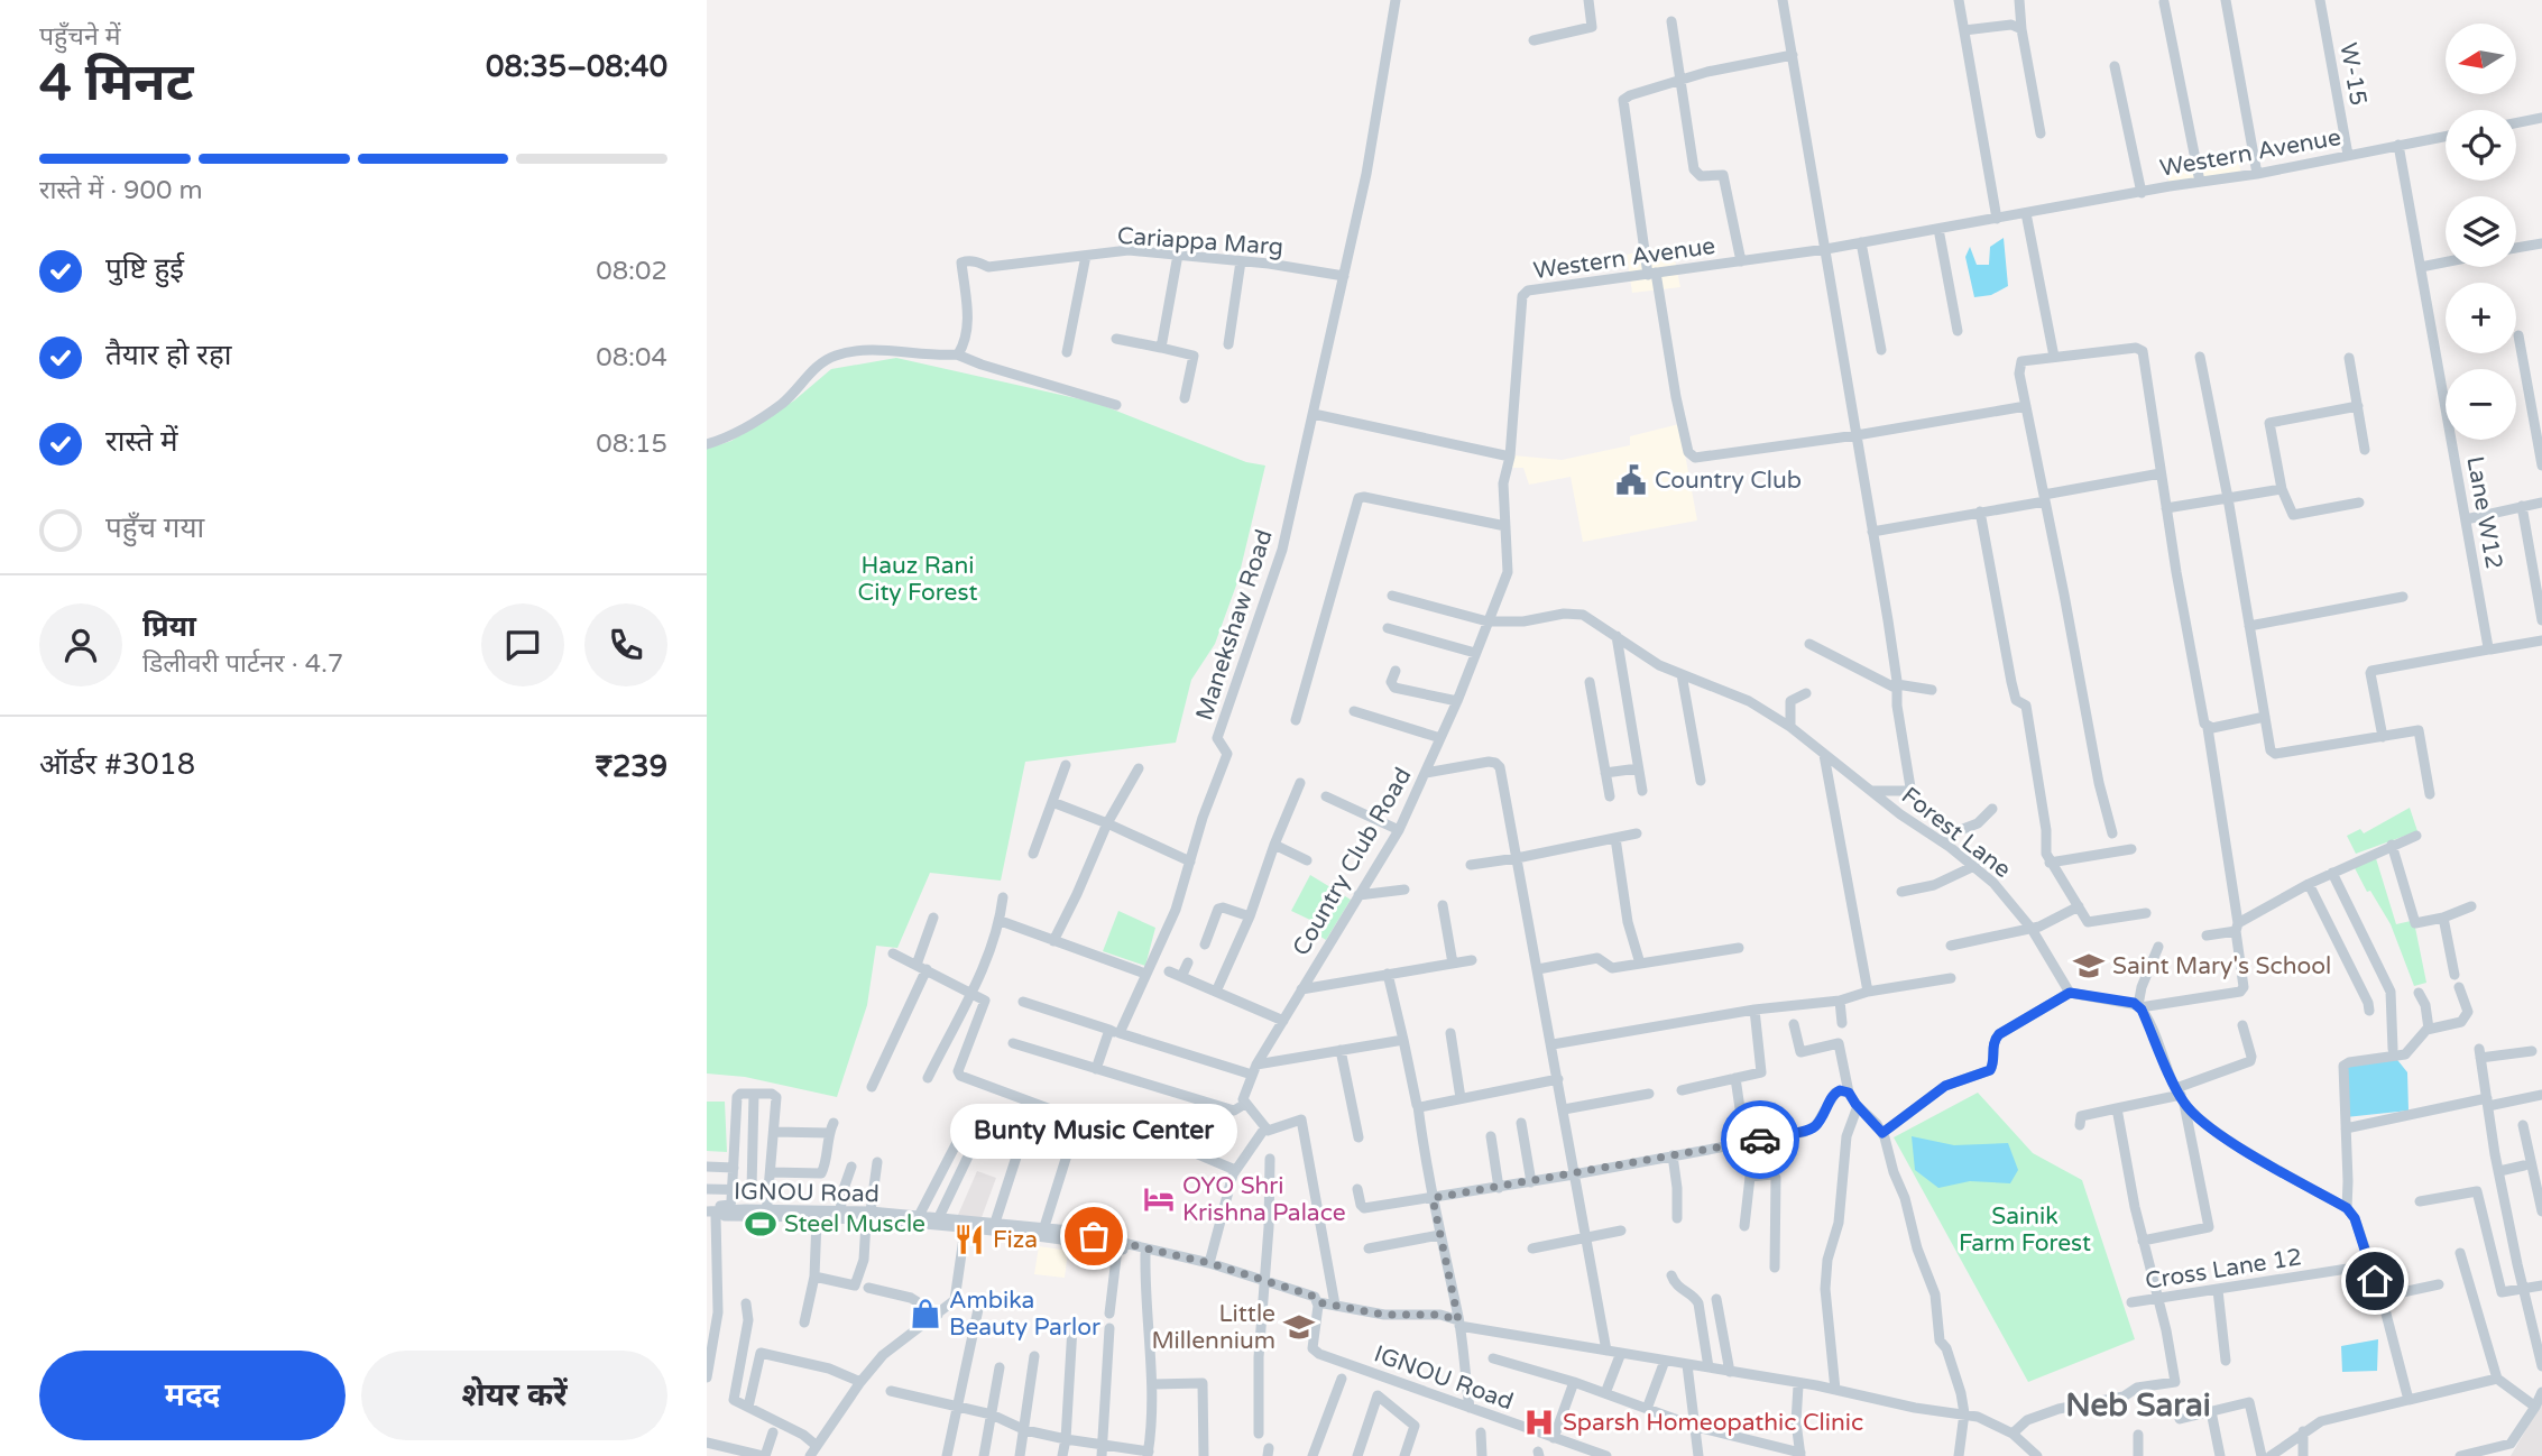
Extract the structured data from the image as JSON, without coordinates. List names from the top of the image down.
{
  "streets": {
    "street": [
      "W-15",
      "Western Avenue",
      "Cariappa Marg",
      "Lane W12",
      "Manekshaw Road",
      "Forest Lane",
      "Country Club Road",
      "IGNOU Road",
      "Cross Lane 12"
    ]
  },
  "crossings": [
    ["W-15", "Western Avenue"],
    ["Western Avenue", "Lane W12"],
    ["Western Avenue", "Country Club Road"],
    ["Forest Lane", "Country Club Road"]
  ],
  "districts": ["Neb Sarai"],
  "parks": ["Hauz Rani City Forest", "Sainik Farm Forest"],
  "places": {
    "public building": ["Country Club"],
    "school or university": ["Saint Mary's School", "Little Millennium"],
    "hotel": ["OYO Shri Krishna Palace"],
    "sports": ["Steel Muscle"],
    "other": ["Bunty Music Center"],
    "restaurant": ["Fiza"],
    "shop": ["Ambika Beauty Parlor"],
    "hospital": ["Sparsh Homeopathic Clinic"]
  },
  "north": "left",
  "page": {
    "heading": ["4 मिनट", "पहुँचने में", "08:35–08:40"],
    "panel": [
      "प्रिया",
      "डिलीवरी पार्टनर · 4.7",
      "ऑर्डर #3018",
      "₹239"
    ],
    "map_buttons": ["+", "−"],
    "bar": "रास्ते में · 900 m",
    "list": [
      ["पुष्टि हुई", "08:02"],
      ["तैयार हो रहा", "08:04"],
      ["रास्ते में", "08:15"],
      "पहुँच गया"
    ],
    "bubble": "Bunty Music Center",
    "buttons": ["मदद", "शेयर करें"]
  }
}
